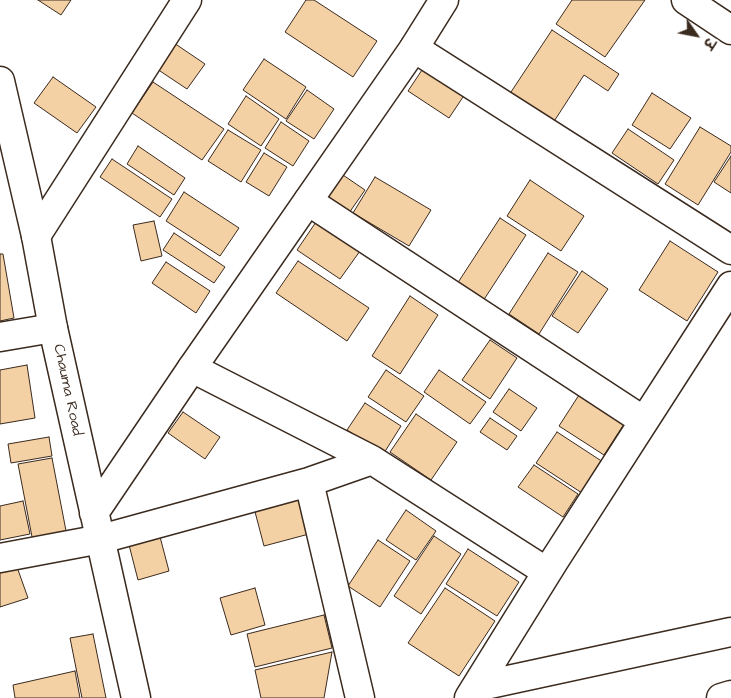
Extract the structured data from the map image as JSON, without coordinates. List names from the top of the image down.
{
  "streets": {
    "street": ["Chauma Road"]
  },
  "north": "bottom right"
}
